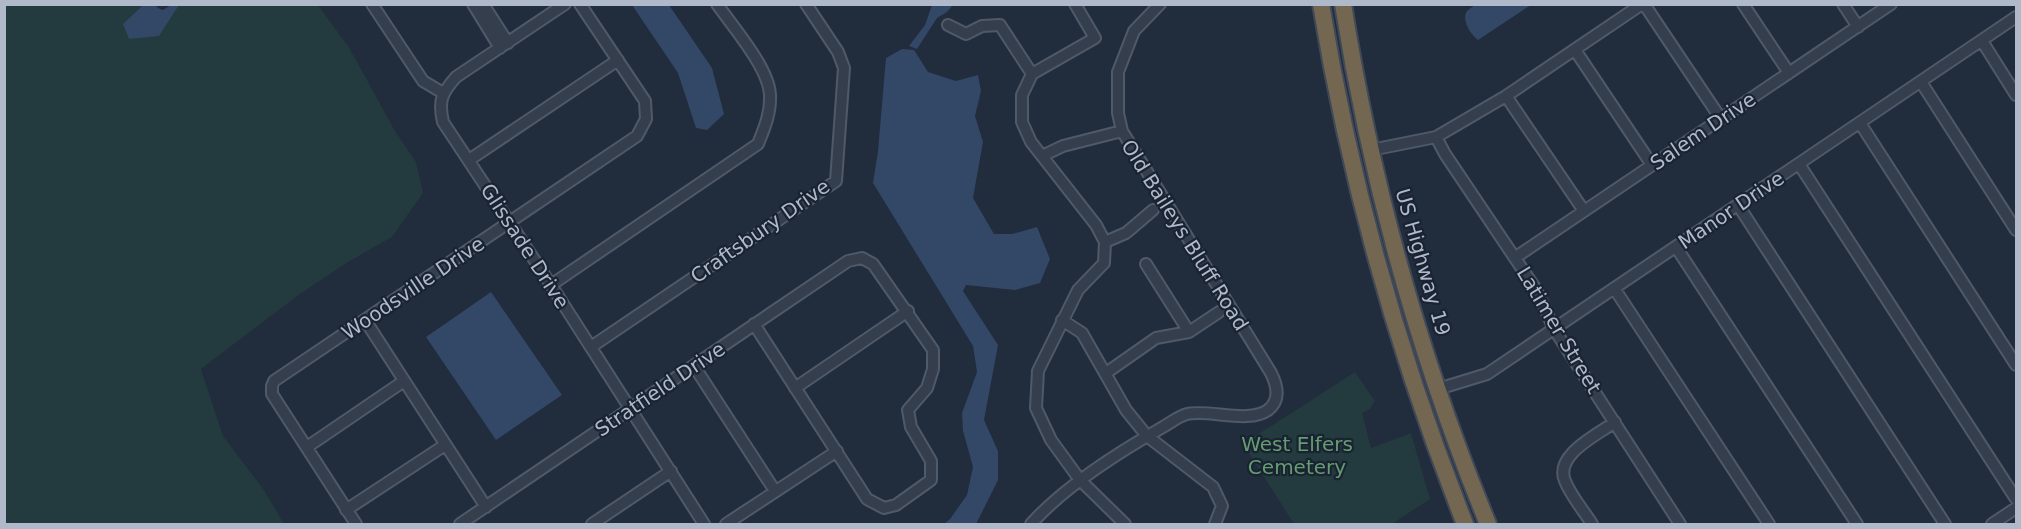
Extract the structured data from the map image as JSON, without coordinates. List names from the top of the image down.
{
  "streets": {
    "highway": ["US Highway 19"],
    "street": [
      "Salem Drive",
      "Manor Drive",
      "Craftsbury Drive",
      "Old Baileys Bluff Road",
      "Glissade Drive",
      "Woodsville Drive",
      "Latimer Street",
      "Stratfield Drive"
    ]
  },
  "crossings": [
    ["Salem Drive", "Latimer Street"],
    ["Manor Drive", "US Highway 19"],
    ["Manor Drive", "Latimer Street"],
    ["Craftsbury Drive", "Glissade Drive"],
    ["Glissade Drive", "Woodsville Drive"],
    ["Glissade Drive", "Stratfield Drive"]
  ],
  "parks": ["West Elfers Cemetery"]
}
